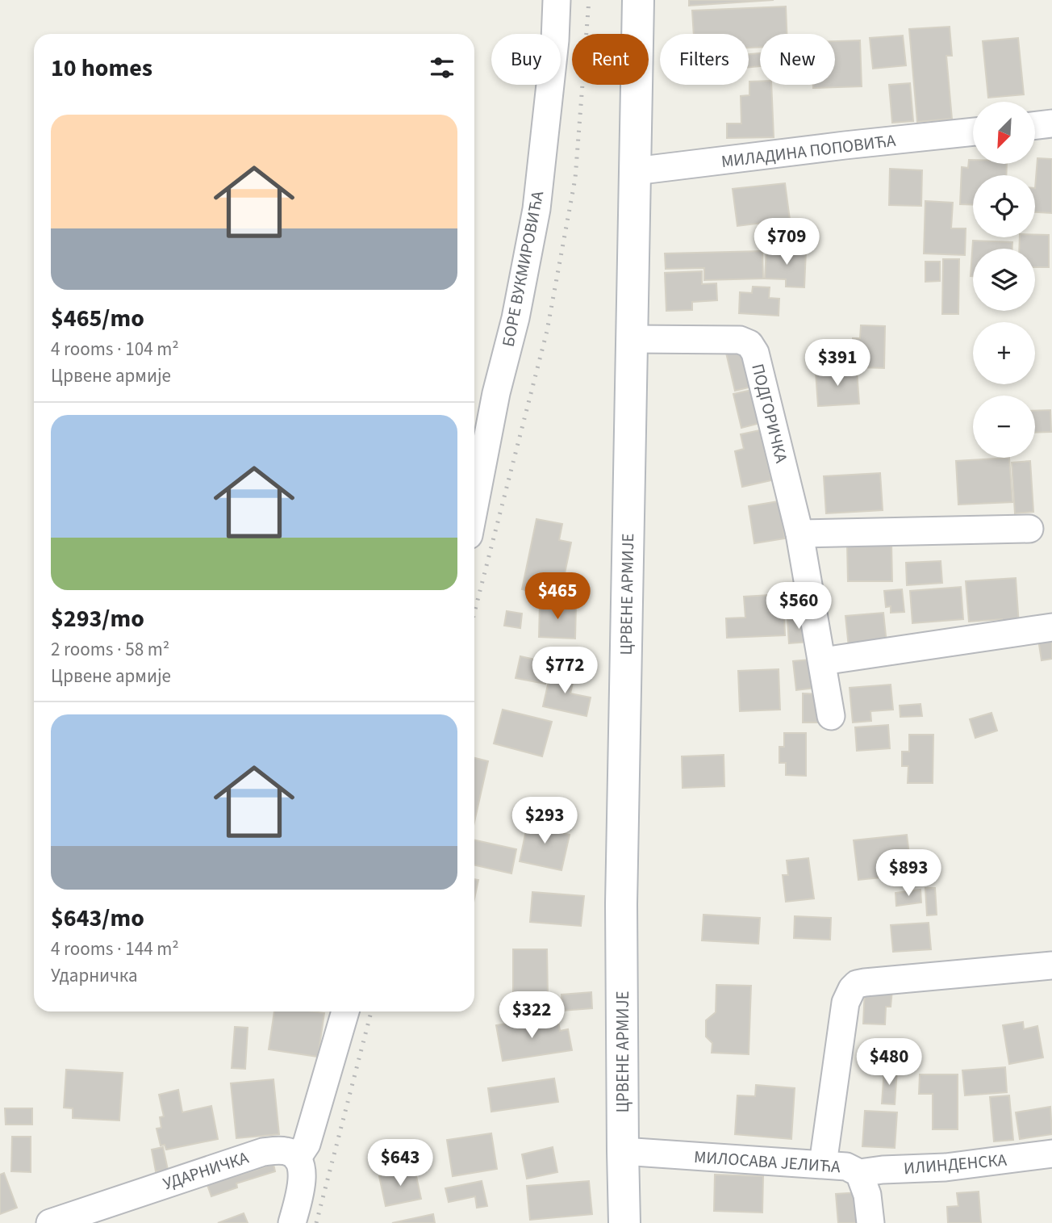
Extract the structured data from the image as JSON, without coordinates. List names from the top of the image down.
{
  "streets": {
    "main road": ["ЦРВЕНЕ АРМИЈЕ"],
    "street": [
      "МИЛАДИНА ПОПОВИЋА",
      "БОРЕ ВУКМИРОВИЋА",
      "ПОДГОРИЧКА",
      "МИЛОСАВА ЈЕЛИЋА",
      "ИЛИНДЕНСКА",
      "УДАРНИЧКА"
    ]
  },
  "crossings": [
    ["МИЛАДИНА ПОПОВИЋА", "ЦРВЕНЕ АРМИЈЕ"],
    ["ПОДГОРИЧКА", "ЦРВЕНЕ АРМИЈЕ"],
    ["ЦРВЕНЕ АРМИЈЕ", "МИЛОСАВА ЈЕЛИЋА"],
    ["МИЛОСАВА ЈЕЛИЋА", "ИЛИНДЕНСКА"]
  ],
  "north": "bottom left",
  "page": {
    "chip": [
      "Buy",
      "Rent",
      "Filters",
      "New"
    ],
    "heading": "10 homes",
    "map_buttons": ["+", "−"],
    "list": [
      {
        "name": "$465/mo",
        "note": "4 rooms · 104 m² · Црвене армије"
      },
      {
        "name": "$293/mo",
        "note": "2 rooms · 58 m² · Црвене армије"
      },
      {
        "name": "$643/mo",
        "note": "4 rooms · 144 m² · Ударничка"
      }
    ],
    "price": [
      "$709",
      "$391",
      "$465",
      "$560",
      "$772",
      "$293",
      "$893",
      "$322",
      "$480",
      "$643"
    ]
  }
}
